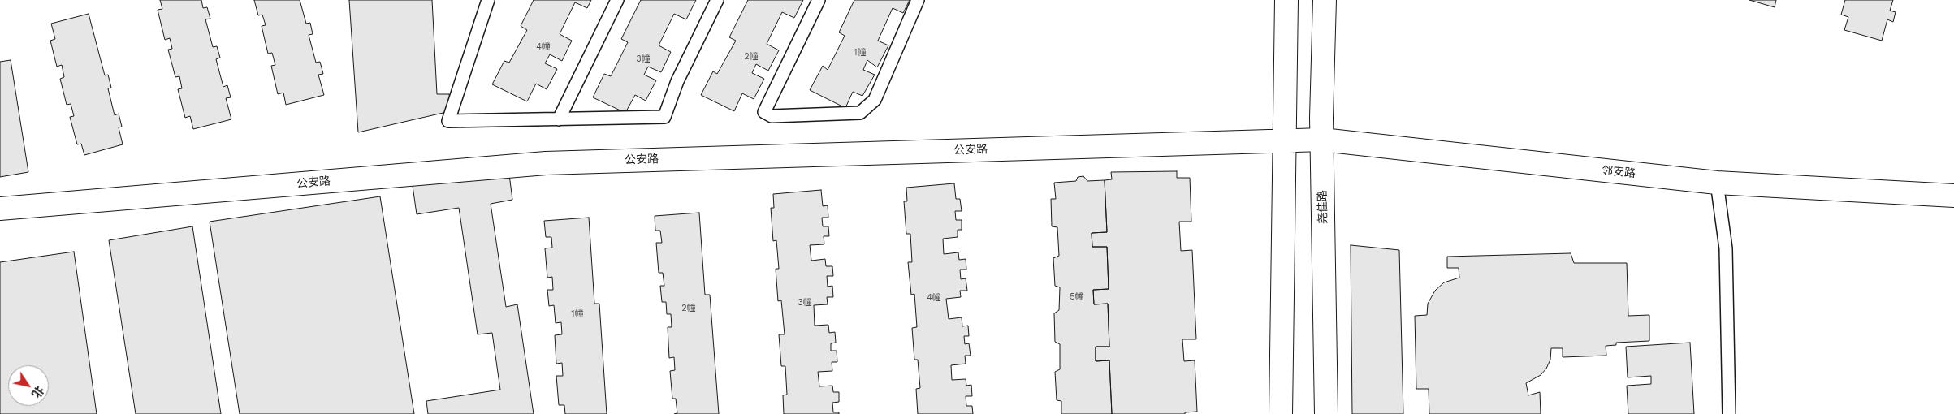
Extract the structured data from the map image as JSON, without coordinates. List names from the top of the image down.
{
  "streets": {
    "street": ["公安路", "邻安路", "尧佳路"]
  },
  "crossings": [
    ["公安路", "邻安路"],
    ["邻安路", "尧佳路"]
  ],
  "house_numbers": [
    "4幢",
    "1幢",
    "2幢",
    "3幢",
    "5幢",
    "4幢",
    "3幢",
    "2幢",
    "1幢"
  ],
  "north": "bottom right"
}
